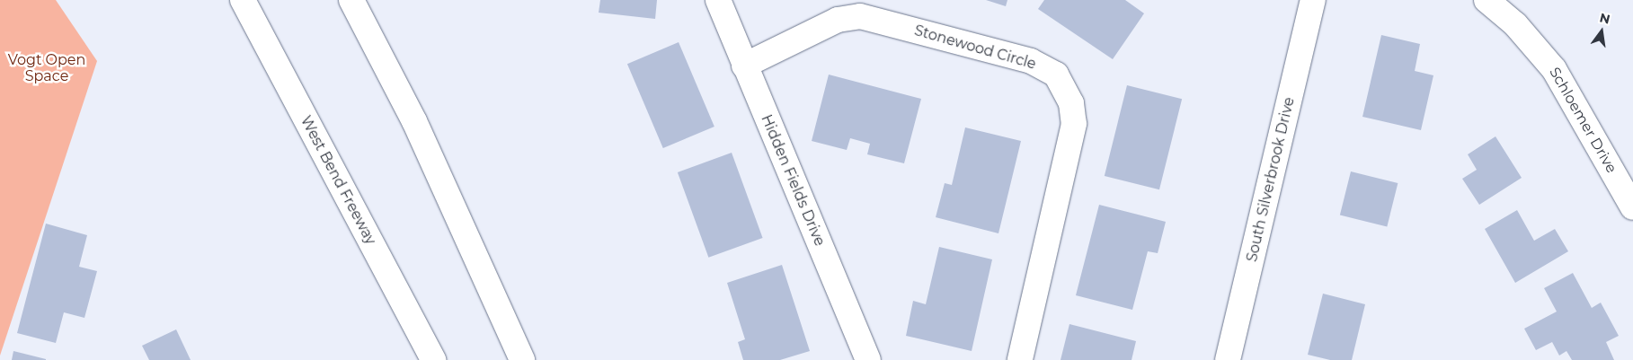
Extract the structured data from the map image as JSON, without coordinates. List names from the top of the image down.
{
  "streets": {
    "main road": [
      "Stonewood Circle",
      "Schloemer Drive",
      "South Silverbrook Drive",
      "West Bend Freeway",
      "Hidden Fields Drive"
    ]
  },
  "crossings": [
    ["Stonewood Circle", "Hidden Fields Drive"]
  ],
  "parks": ["Vogt Open Space"],
  "north": "top"
}
